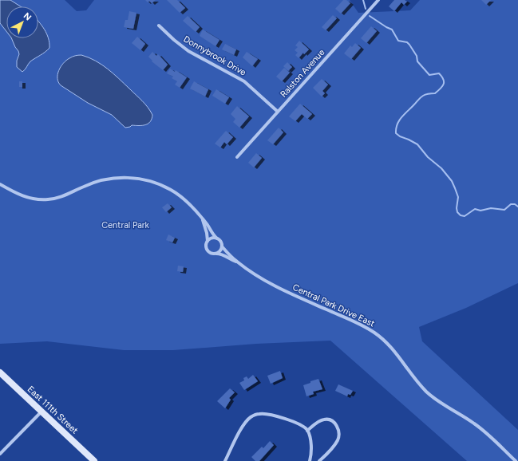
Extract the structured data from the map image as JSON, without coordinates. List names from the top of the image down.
{
  "streets": {
    "main road": ["East 111th Street"],
    "street": ["Donnybrook Drive", "Ralston Avenue", "Central Park Drive East"]
  },
  "crossings": [
    ["Donnybrook Drive", "Ralston Avenue"]
  ],
  "parks": ["Central Park"],
  "north": "top right"
}
